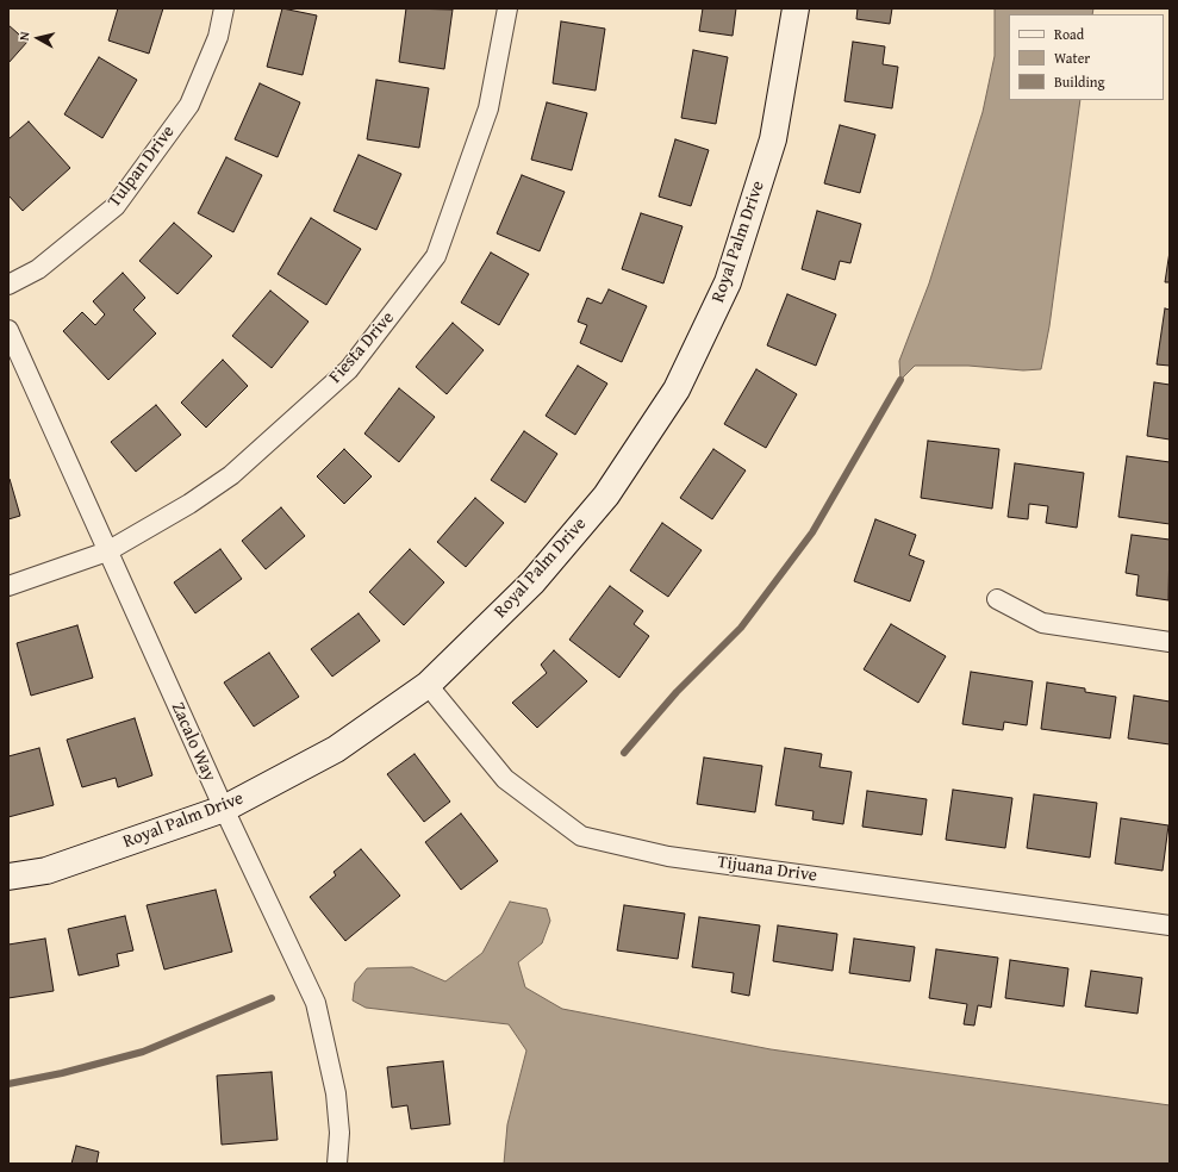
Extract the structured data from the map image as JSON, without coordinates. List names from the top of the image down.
{
  "streets": {
    "street": [
      "Tulpan Drive",
      "Royal Palm Drive",
      "Fiesta Drive",
      "Zacalo Way",
      "Tijuana Drive"
    ]
  },
  "crossings": [
    ["Royal Palm Drive", "Zacalo Way"],
    ["Royal Palm Drive", "Tijuana Drive"],
    ["Fiesta Drive", "Zacalo Way"]
  ],
  "legend": ["Road", "Water", "Building"],
  "north": "left"
}
